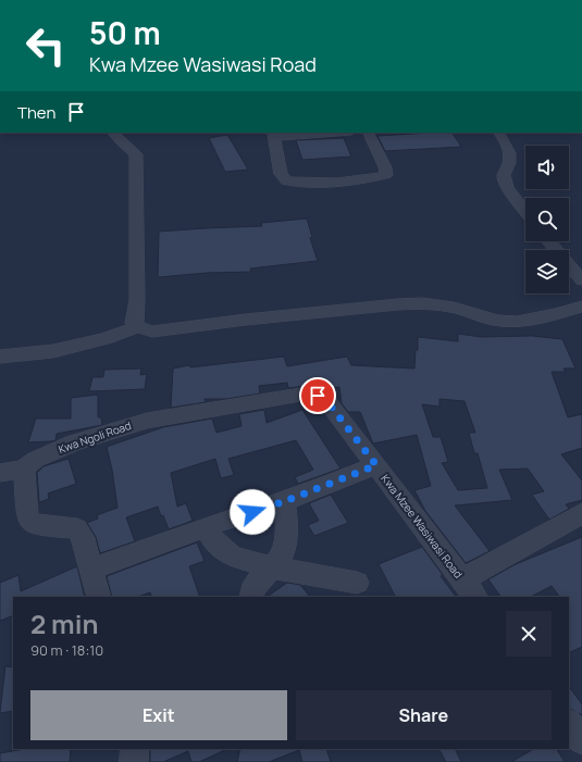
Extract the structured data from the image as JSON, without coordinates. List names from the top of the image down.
{
  "streets": {
    "street": ["Kwa Ngoli Road", "Kwa Mzee Wasiwasi Road"]
  },
  "crossings": [
    ["Kwa Ngoli Road", "Kwa Mzee Wasiwasi Road"]
  ],
  "page": {
    "turn": ["50 m", "Kwa Mzee Wasiwasi Road"],
    "then": "Then",
    "heading": ["2 min", "90 m · 18:10"],
    "buttons": ["Exit", "Share"]
  }
}
